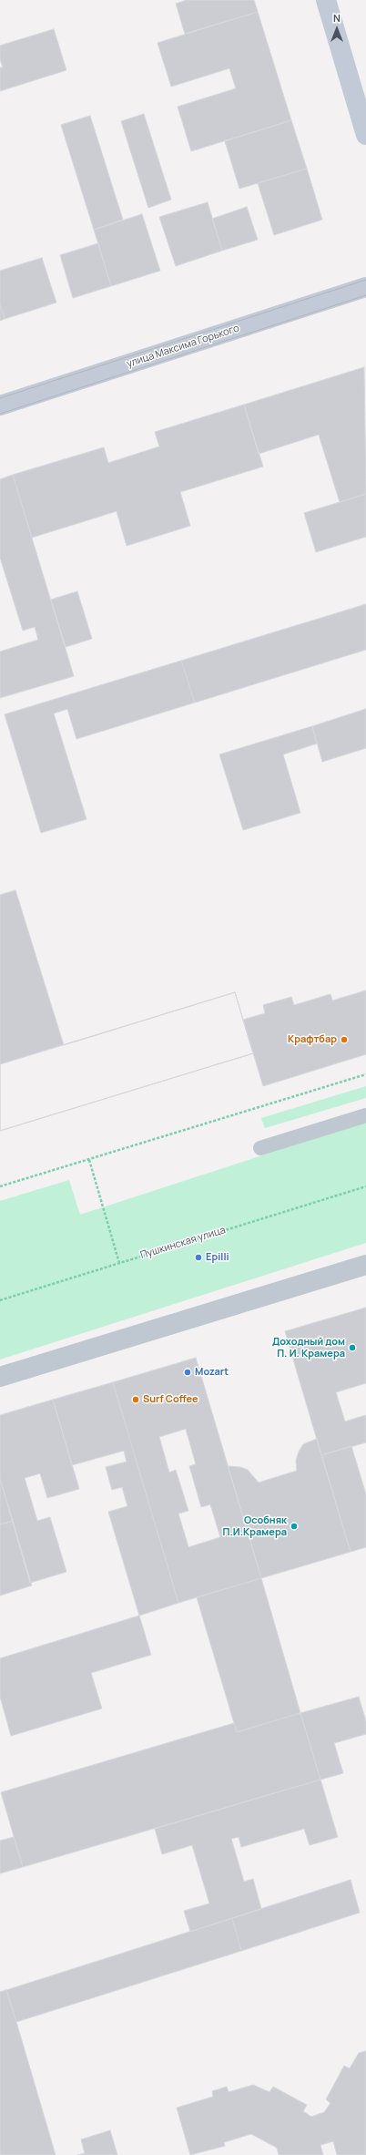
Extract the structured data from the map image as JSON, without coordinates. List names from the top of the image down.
{
  "streets": {
    "main road": ["улица Максима Горького"],
    "path": ["Пушкинская улица"]
  },
  "places": [
    "Крафтбар",
    "Epilli",
    "Доходный дом П. И. Крамера",
    "Mozart",
    "Surf Coffee",
    "Особняк П.И.Крамера"
  ],
  "north": "top"
}
